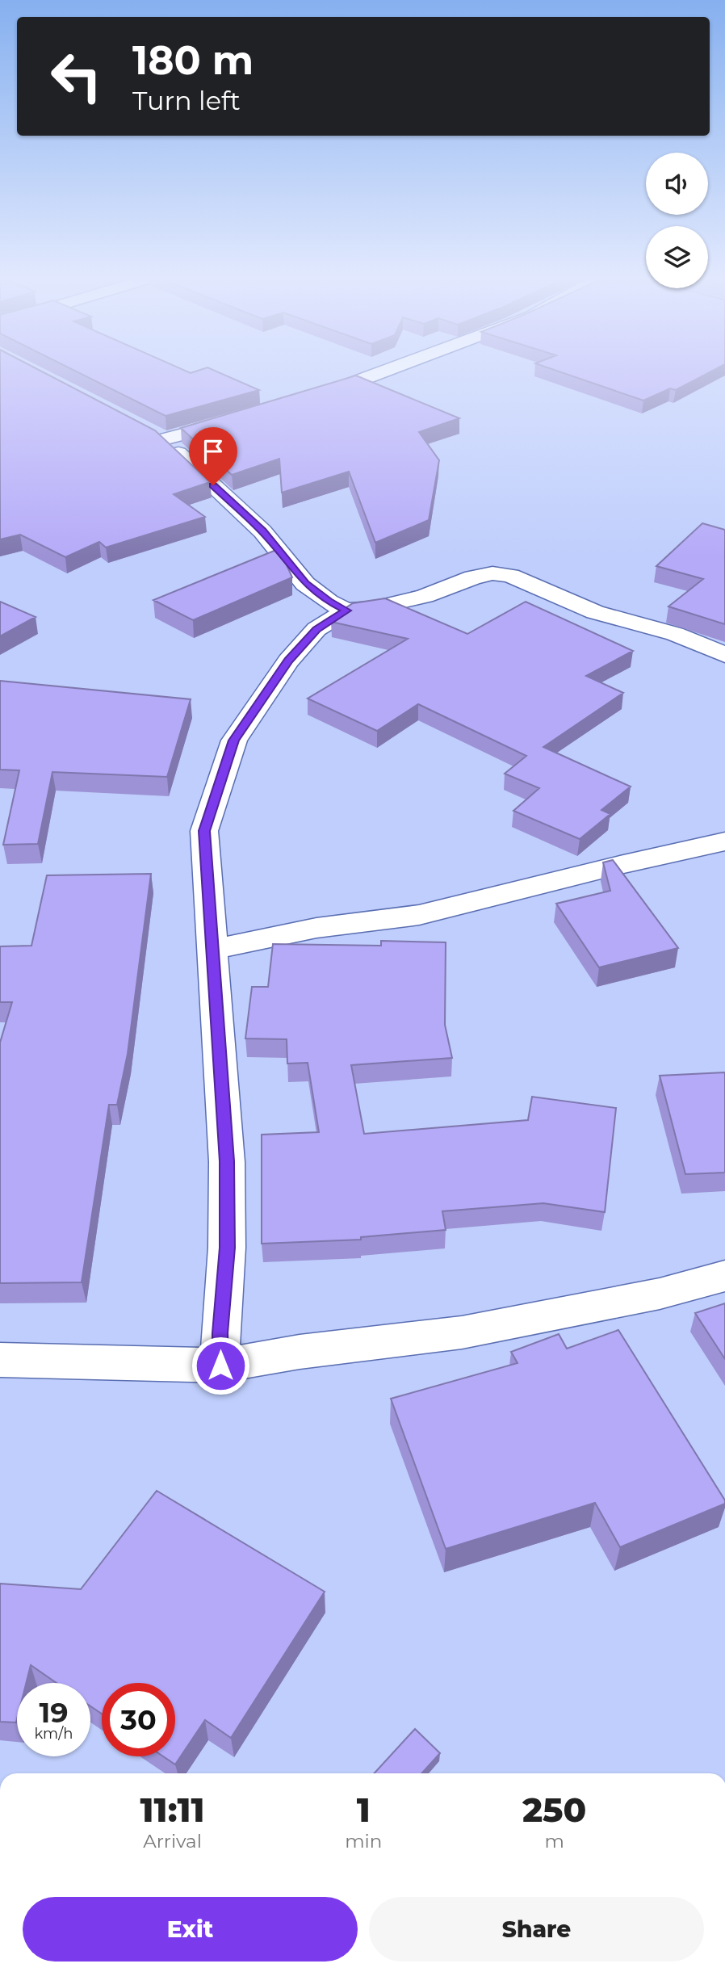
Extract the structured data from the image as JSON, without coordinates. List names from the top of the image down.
{
  "page": {
    "turn": ["180 m", "Turn left"],
    "speed": "19 km/h",
    "limit": "30",
    "eta": [
      "11:11",
      "Arrival",
      "1",
      "min",
      "250",
      "m"
    ],
    "buttons": ["Exit", "Share"]
  }
}
